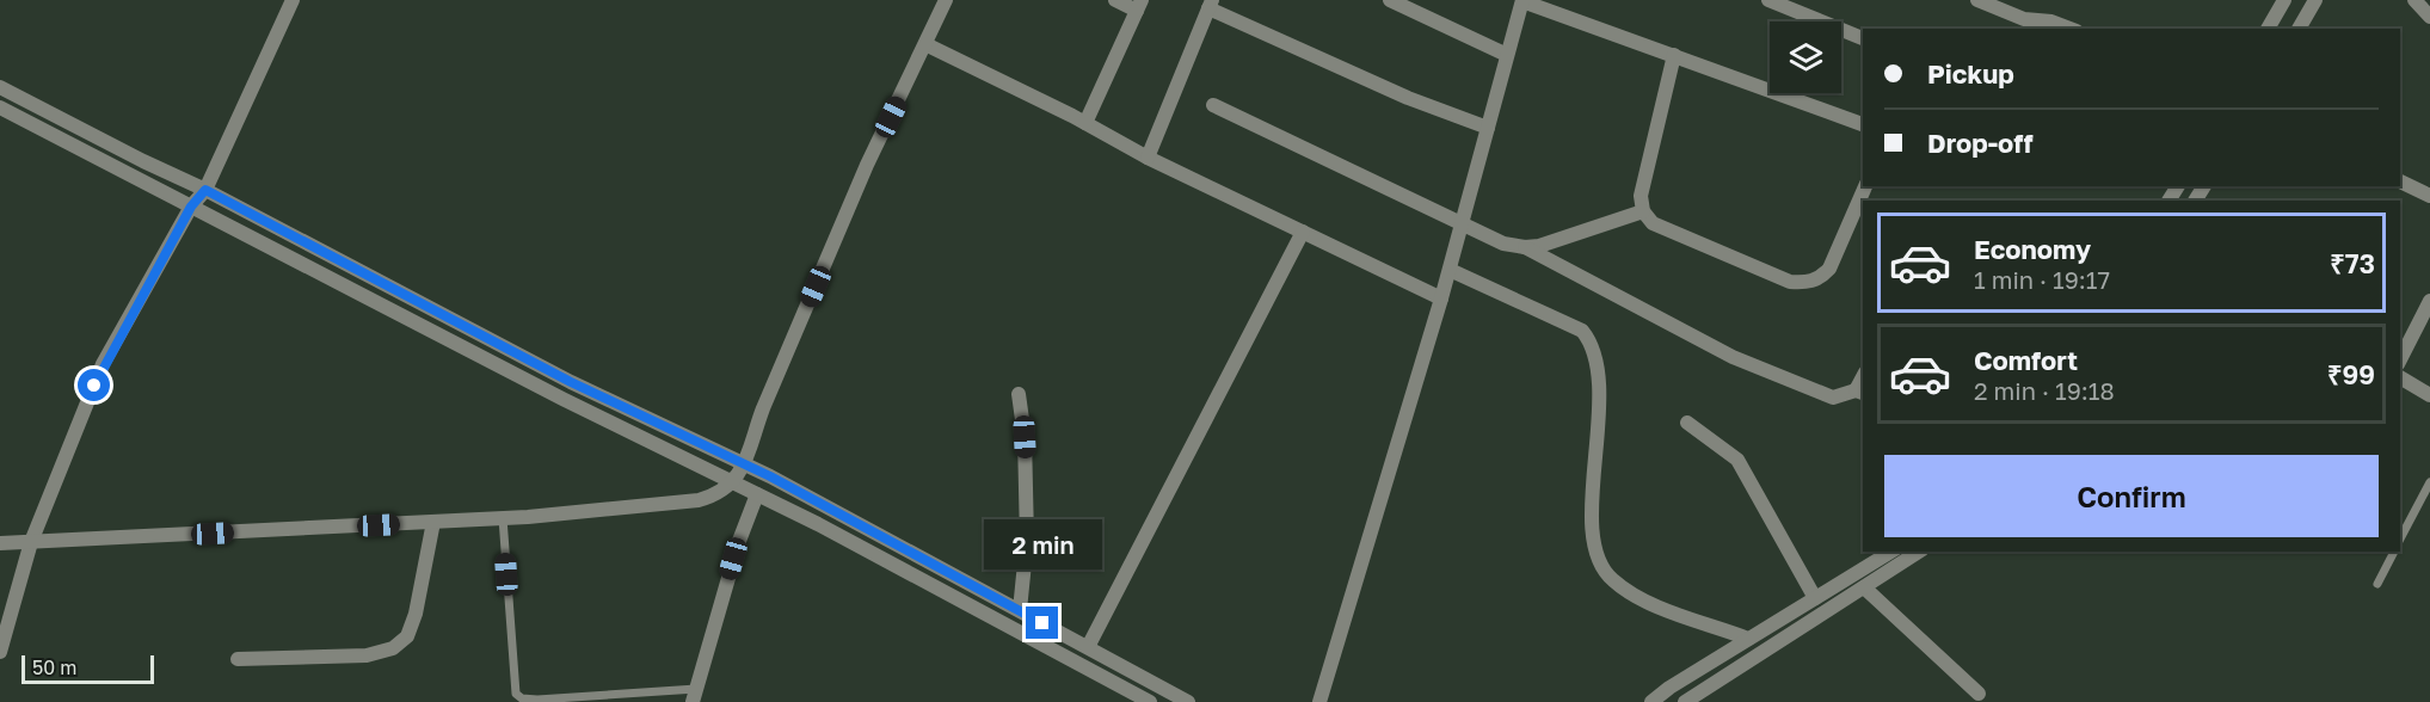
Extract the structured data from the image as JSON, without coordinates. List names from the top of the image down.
{
  "scale_bar": "50 m",
  "page": {
    "banner": ["Pickup", "Drop-off"],
    "list": [
      {
        "name": "Economy",
        "note": "1 min · 19:17",
        "value": "₹73"
      },
      {
        "name": "Comfort",
        "note": "2 min · 19:18",
        "value": "₹99"
      }
    ],
    "buttons": "Confirm",
    "bubble": "2 min",
    "scale": "50 m"
  }
}
